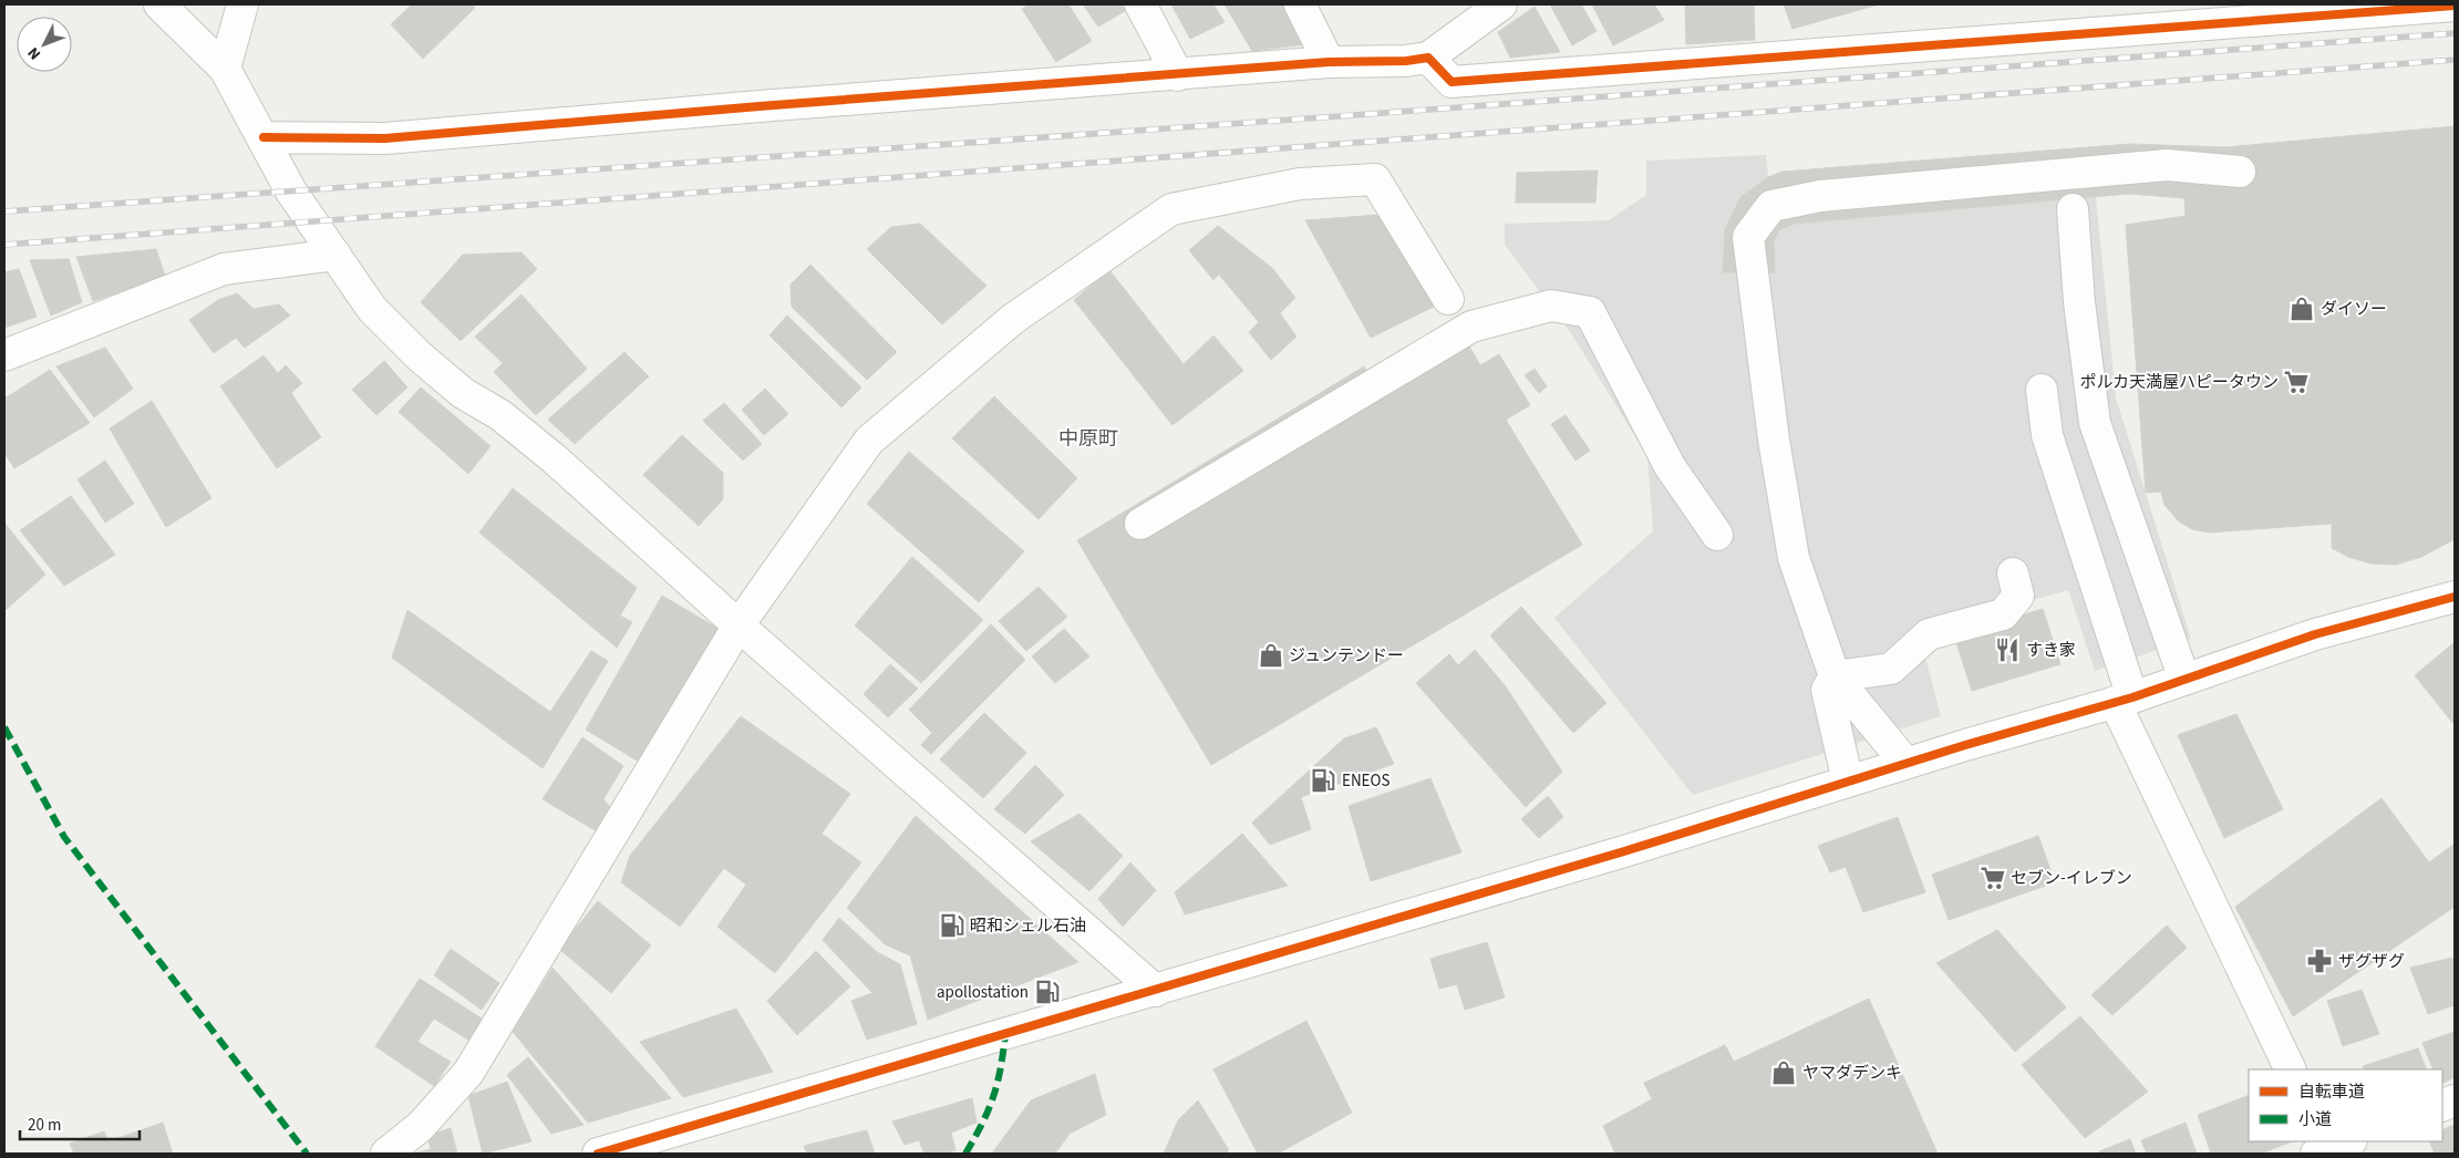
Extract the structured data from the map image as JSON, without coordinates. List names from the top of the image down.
{
  "districts": ["中原町"],
  "places": {
    "shop": ["ダイソー", "ジュンテンドー", "ヤマダデンキ"],
    "supermarket": ["ポルカ天満屋ハピータウン", "セブン-イレブン"],
    "restaurant": ["すき家"],
    "fuel station": ["ENEOS", "昭和シェル石油", "apollostation"],
    "pharmacy": ["ザグザグ"]
  },
  "legend": ["自転車道", "小道"],
  "scale_bar": "20 m",
  "north": "bottom left"
}
